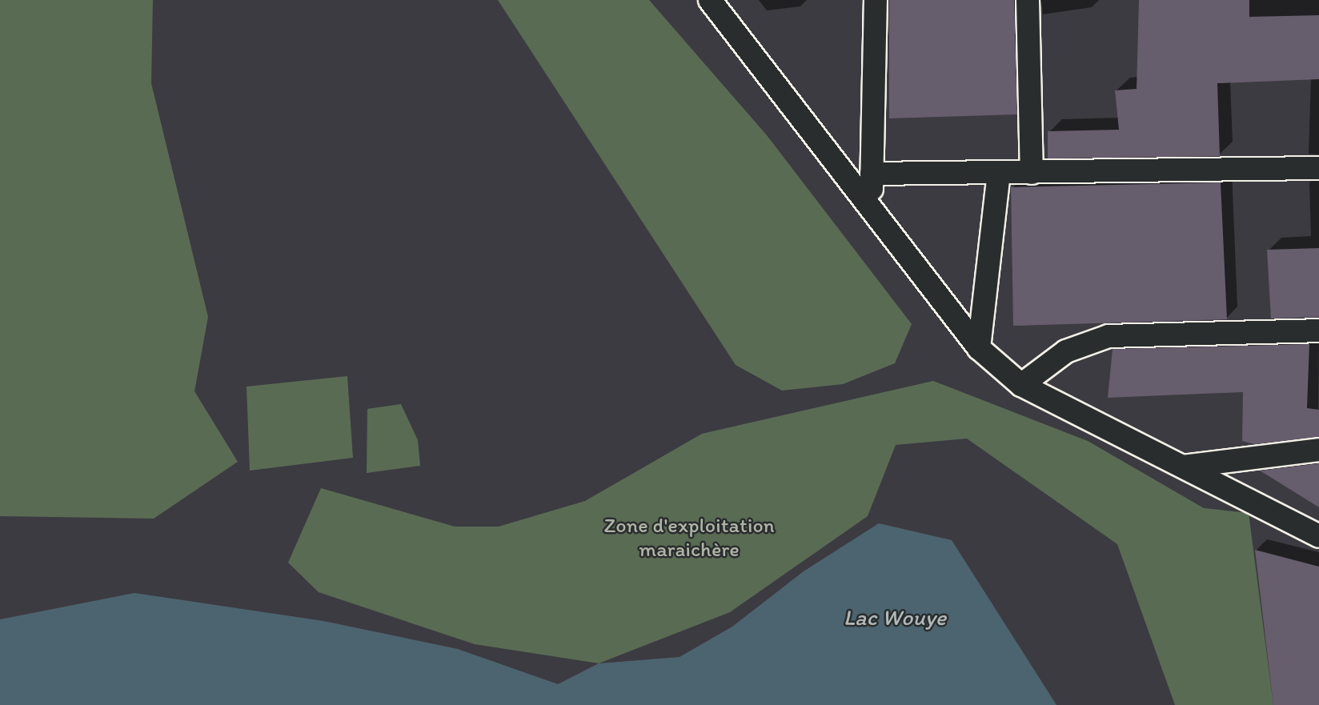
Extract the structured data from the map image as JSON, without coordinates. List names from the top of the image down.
{
  "water": ["Lac Wouye"],
  "parks": ["Zone d'exploitation maraichère"]
}
